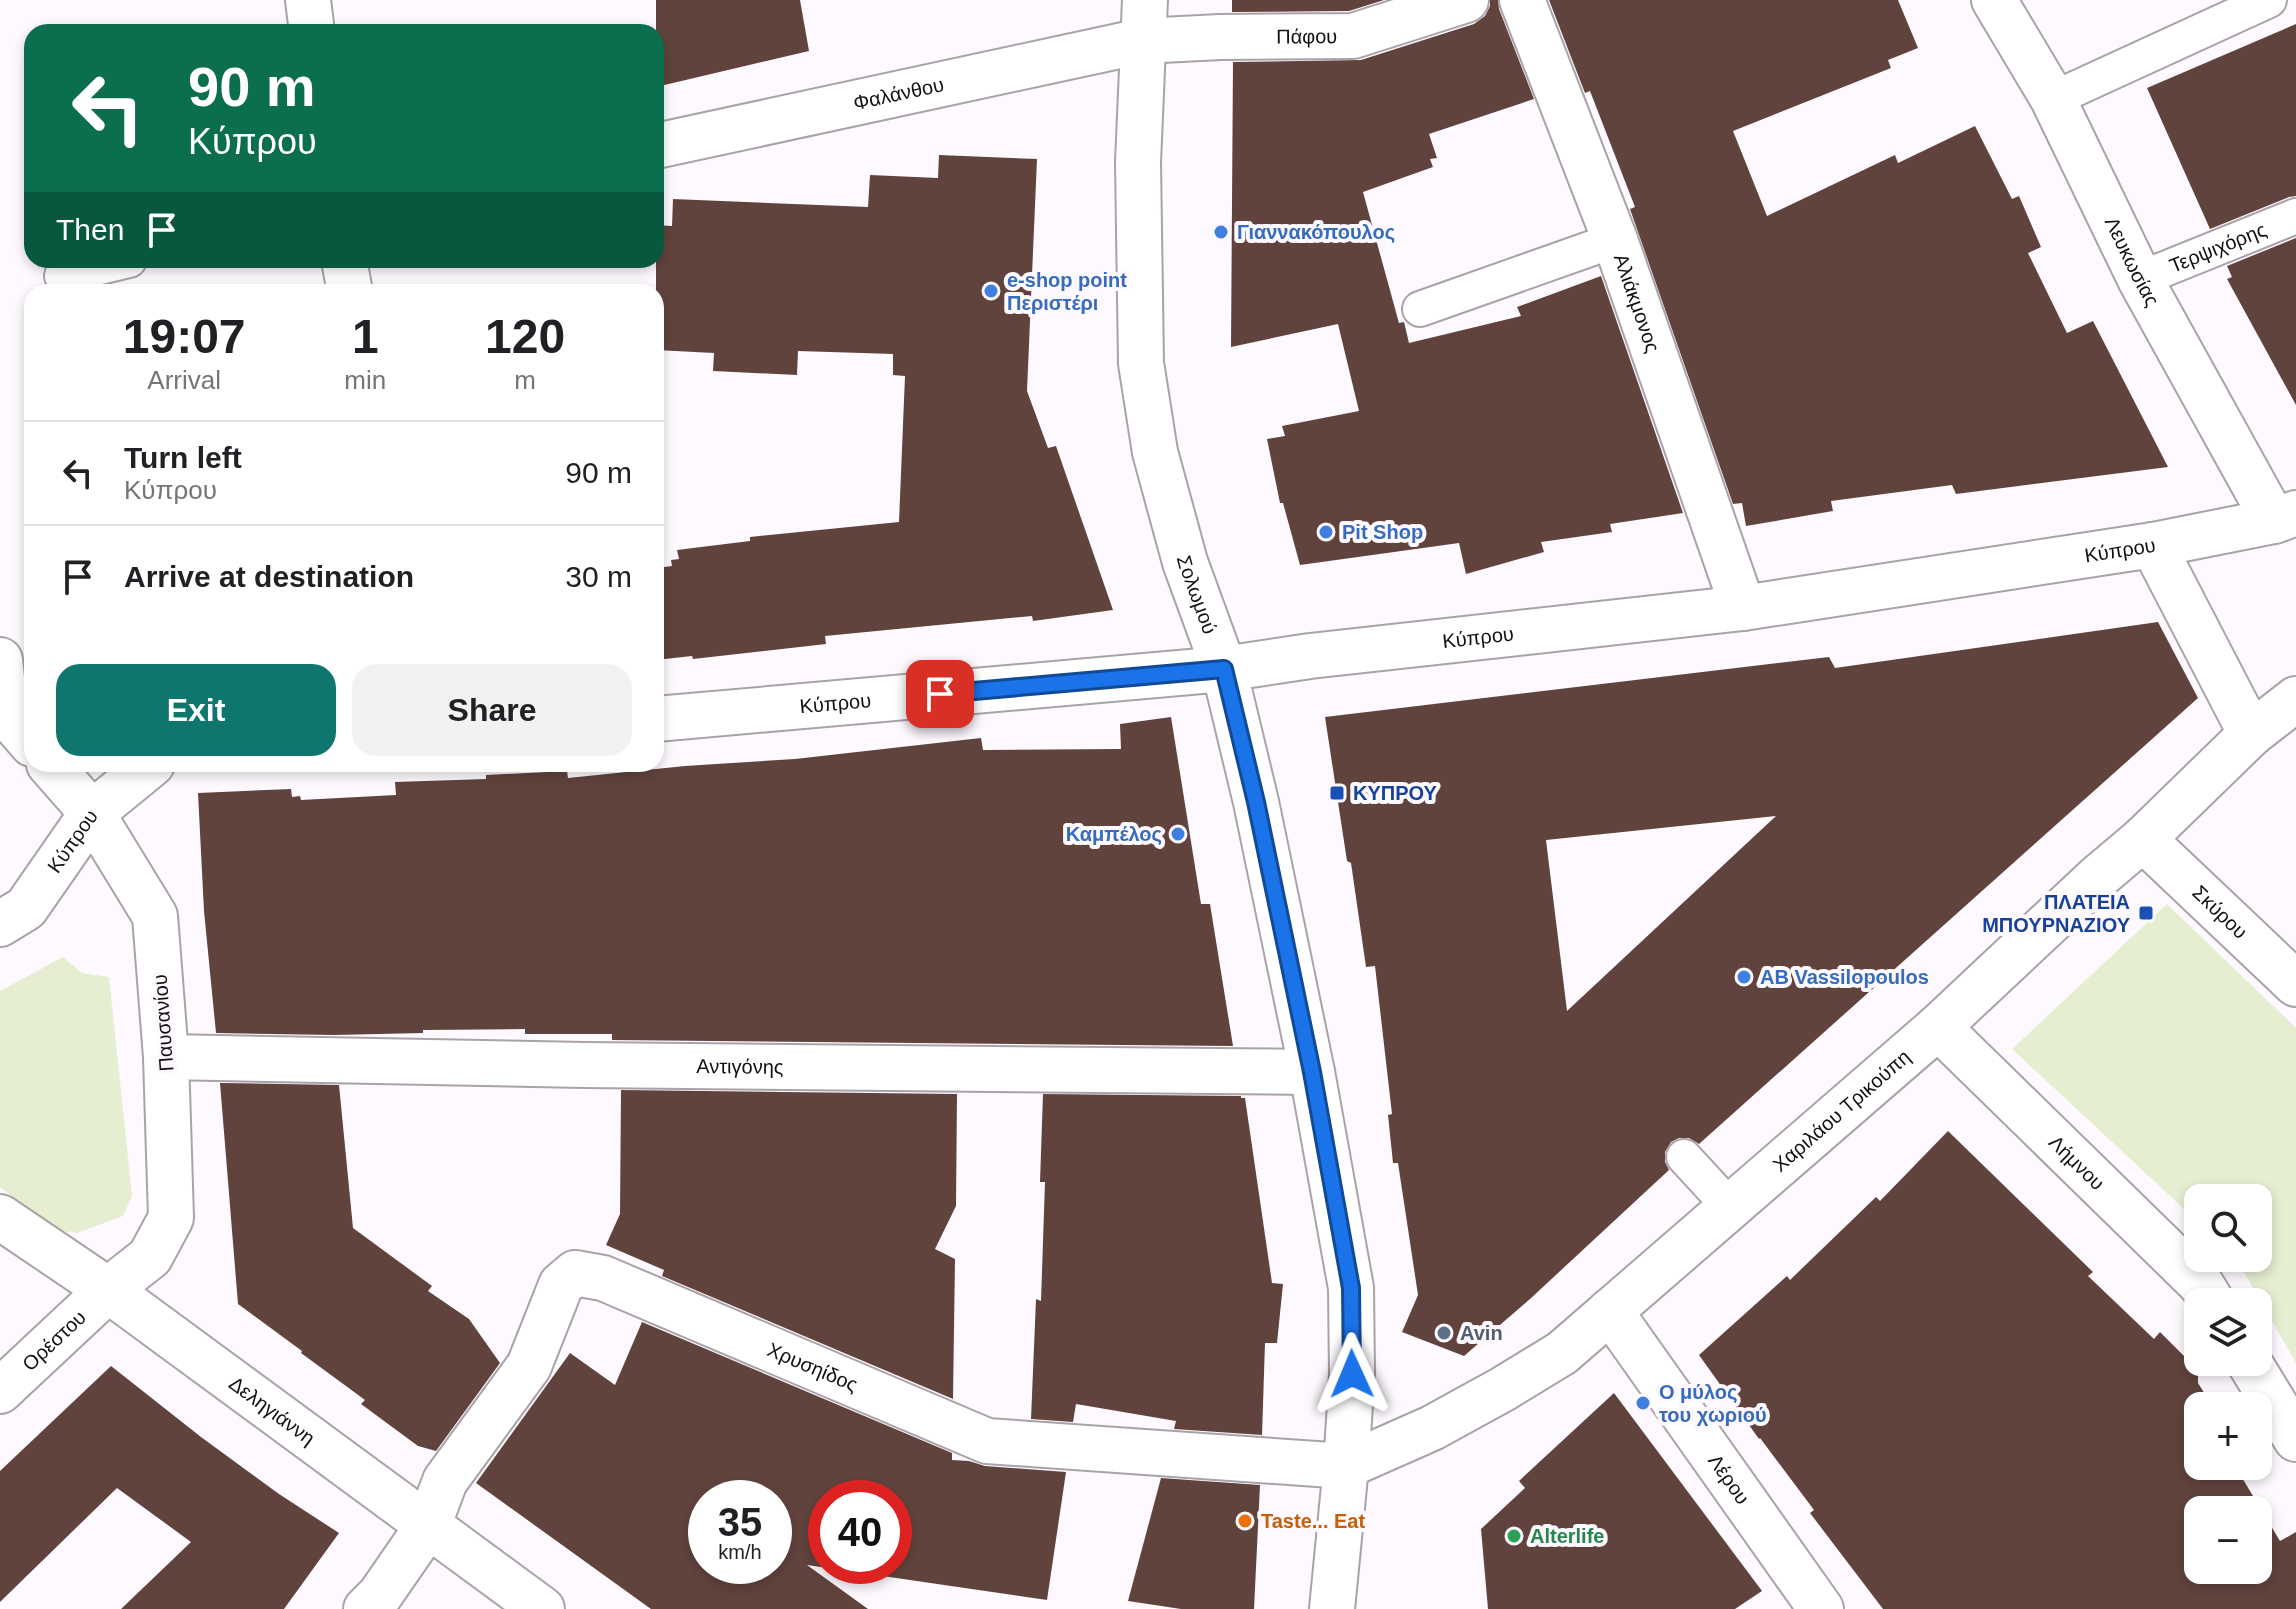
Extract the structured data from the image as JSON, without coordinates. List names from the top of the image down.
{
  "streets": {
    "street": [
      "Πάφου",
      "Φαλάνθου",
      "Λευκωσίας",
      "Αλιάκμονος",
      "Κύπρου",
      "Σολωμού",
      "Σκύρου",
      "Παυσανίου",
      "Αντιγόνης",
      "Χαριλάου Τρικούπη",
      "Λήμνου",
      "Ορέστου",
      "Χρυσηίδος",
      "Δεληγιάννη",
      "Λέρου"
    ],
    "lane": ["Τερψιχόρης"]
  },
  "crossings": [
    ["Πάφου", "Φαλάνθου"],
    ["Πάφου", "Σολωμού"],
    ["Φαλάνθου", "Σολωμού"],
    ["Τερψιχόρης", "Λευκωσίας"],
    ["Λευκωσίας", "Κύπρου"],
    ["Αλιάκμονος", "Κύπρου"],
    ["Κύπρου", "Σολωμού"],
    ["Κύπρου", "Παυσανίου"],
    ["Σολωμού", "Αντιγόνης"],
    ["Σολωμού", "Χαριλάου Τρικούπη"],
    ["Σολωμού", "Χρυσηίδος"],
    ["Σκύρου", "Χαριλάου Τρικούπη"],
    ["Παυσανίου", "Αντιγόνης"],
    ["Παυσανίου", "Ορέστου"],
    ["Παυσανίου", "Δεληγιάννη"],
    ["Χαριλάου Τρικούπη", "Λήμνου"],
    ["Χαριλάου Τρικούπη", "Χρυσηίδος"],
    ["Χαριλάου Τρικούπη", "Λέρου"],
    ["Ορέστου", "Δεληγιάννη"],
    ["Χρυσηίδος", "Δεληγιάννη"]
  ],
  "places": {
    "other": [
      "Γιαννακόπουλος",
      "e-shop point Περιστέρι",
      "Pit Shop",
      "Καμπέλος",
      "AB Vassilopoulos",
      "Avin",
      "Ο μύλος του χωριού",
      "Taste... Eat",
      "Alterlife"
    ],
    "transit": ["ΚΥΠΡΟΥ", "ΠΛΑΤΕΙΑ ΜΠΟΥΡΝΑΖΙΟΥ"]
  },
  "page": {
    "turn": ["90 m", "Κύπρου"],
    "then": "Then",
    "eta": [
      "19:07",
      "Arrival",
      "1",
      "min",
      "120",
      "m"
    ],
    "list": [
      {
        "name": "Turn left",
        "note": "Κύπρου",
        "value": "90 m"
      },
      {
        "name": "Arrive at destination",
        "value": "30 m"
      }
    ],
    "buttons": ["Exit", "Share"],
    "map_buttons": ["+", "−"],
    "speed": "35 km/h",
    "limit": "40"
  }
}
